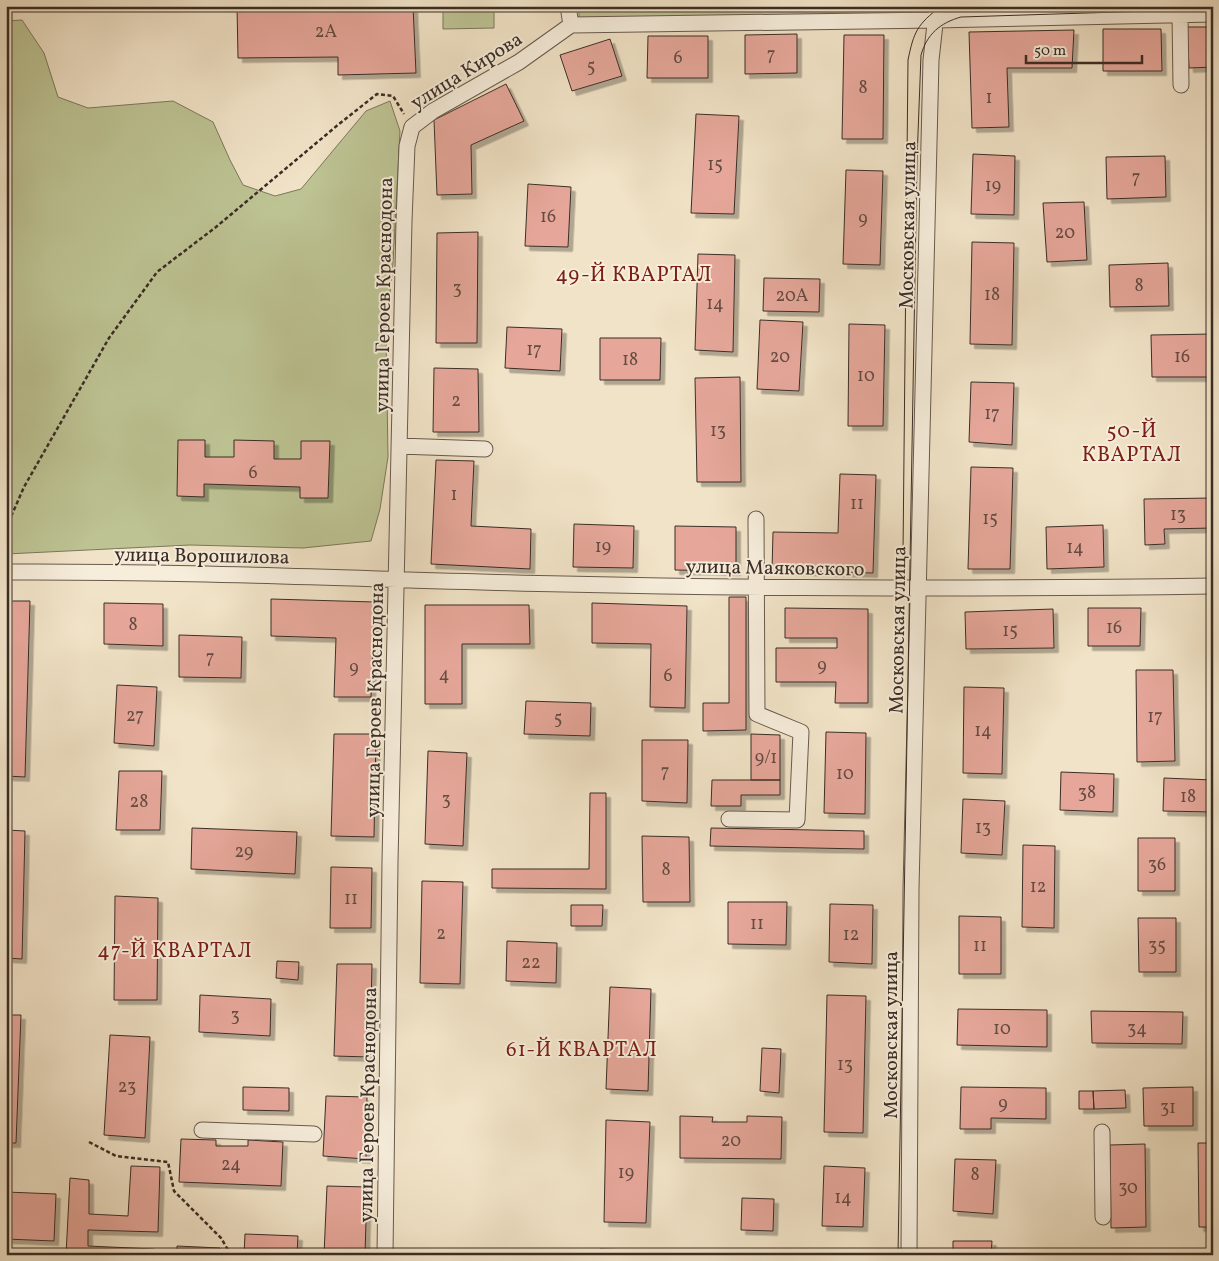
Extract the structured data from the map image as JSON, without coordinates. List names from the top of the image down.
{
  "streets": {
    "street": [
      "улица Кирова",
      "Московская улица",
      "улица Героев Краснодона",
      "улица Ворошилова",
      "улица Маяковского"
    ]
  },
  "crossings": [
    ["улица Кирова", "улица Героев Краснодона"],
    ["Московская улица", "улица Маяковского"],
    ["улица Героев Краснодона", "улица Ворошилова"],
    ["улица Героев Краснодона", "улица Маяковского"],
    ["улица Ворошилова", "улица Маяковского"]
  ],
  "districts": [
    "49-Й КВАРТАЛ",
    "50-Й КВАРТАЛ",
    "47-Й КВАРТАЛ",
    "61-Й КВАРТАЛ"
  ],
  "house_numbers": [
    "2А",
    "7",
    "6",
    "5",
    "8",
    "1",
    "15",
    "7",
    "19",
    "16",
    "9",
    "20",
    "8",
    "3",
    "18",
    "20А",
    "14",
    "17",
    "20",
    "16",
    "18",
    "10",
    "2",
    "17",
    "13",
    "6",
    "1",
    "11",
    "13",
    "15",
    "19",
    "14",
    "8",
    "16",
    "15",
    "7",
    "9",
    "9",
    "4",
    "6",
    "27",
    "17",
    "5",
    "14",
    "9/1",
    "7",
    "10",
    "38",
    "18",
    "3",
    "28",
    "13",
    "29",
    "36",
    "8",
    "12",
    "11",
    "11",
    "2",
    "12",
    "11",
    "35",
    "22",
    "3",
    "10",
    "34",
    "13",
    "23",
    "9",
    "31",
    "20",
    "24",
    "19",
    "8",
    "30",
    "14"
  ],
  "scale_bar": "50 m"
}
